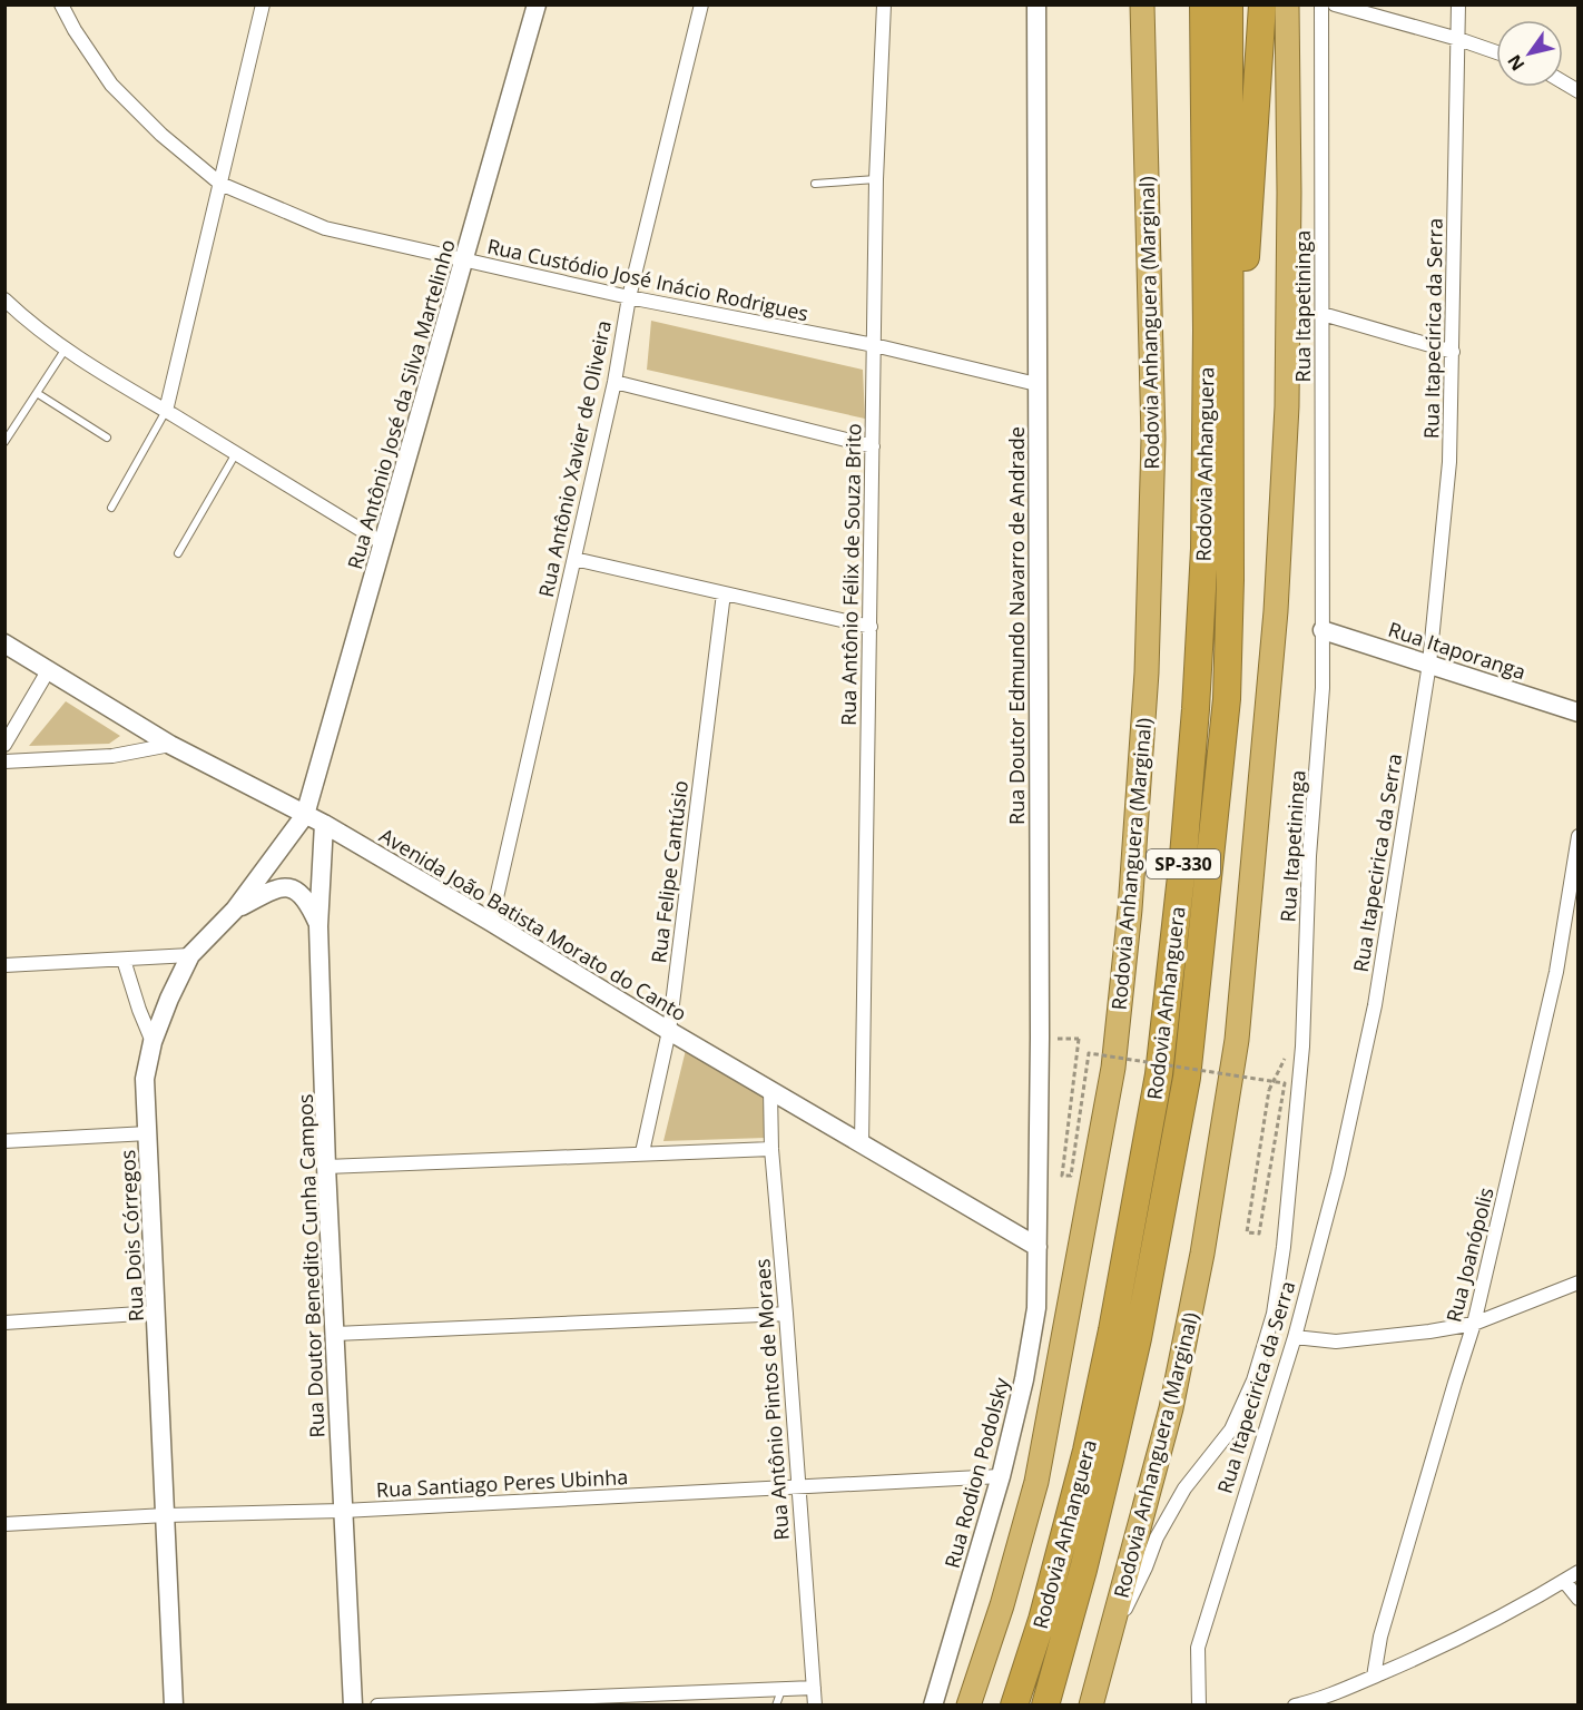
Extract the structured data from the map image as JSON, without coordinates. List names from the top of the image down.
{
  "streets": {
    "highway": ["Rodovia Anhanguera (Marginal)", "Rodovia Anhanguera", "SP-330"],
    "street": [
      "Rua Custódio José Inácio Rodrigues",
      "Rua Itapetininga",
      "Rua Itapecirica da Serra",
      "Rua Antônio José da Silva Martelinho",
      "Rua Antônio Xavier de Oliveira",
      "Rua Antônio Félix de Souza Brito",
      "Rua Doutor Edmundo Navarro de Andrade",
      "Rua Itaporanga",
      "Rua Felipe Cantúsio",
      "Avenida João Batista Morato do Canto",
      "Rua Dois Córregos",
      "Rua Joanópolis",
      "Rua Doutor Benedito Cunha Campos",
      "Rua Antônio Pintos de Moraes",
      "Rua Rodion Podolsky",
      "Rua Santiago Peres Ubinha"
    ]
  },
  "crossings": [
    ["Rua Custódio José Inácio Rodrigues", "Rua Antônio José da Silva Martelinho"],
    ["Rua Custódio José Inácio Rodrigues", "Rua Antônio Xavier de Oliveira"],
    ["Rua Custódio José Inácio Rodrigues", "Rua Antônio Félix de Souza Brito"],
    ["Rua Custódio José Inácio Rodrigues", "Rua Doutor Edmundo Navarro de Andrade"],
    ["Rua Itapetininga", "Rodovia Anhanguera (Marginal)"],
    ["Rua Itapetininga", "Rua Itaporanga"],
    ["Rua Itapecirica da Serra", "Rua Itaporanga"],
    ["Rua Antônio José da Silva Martelinho", "Avenida João Batista Morato do Canto"],
    ["Rua Antônio José da Silva Martelinho", "Rua Dois Córregos"],
    ["Rua Antônio Xavier de Oliveira", "Avenida João Batista Morato do Canto"],
    ["Rua Antônio Félix de Souza Brito", "Avenida João Batista Morato do Canto"],
    ["Rua Doutor Edmundo Navarro de Andrade", "Avenida João Batista Morato do Canto"],
    ["Rua Doutor Edmundo Navarro de Andrade", "Rua Rodion Podolsky"],
    ["Rua Felipe Cantúsio", "Avenida João Batista Morato do Canto"],
    ["Avenida João Batista Morato do Canto", "Rua Dois Córregos"],
    ["Avenida João Batista Morato do Canto", "Rua Doutor Benedito Cunha Campos"],
    ["Avenida João Batista Morato do Canto", "Rua Antônio Pintos de Moraes"],
    ["Avenida João Batista Morato do Canto", "Rua Rodion Podolsky"],
    ["Rua Dois Córregos", "Rua Santiago Peres Ubinha"],
    ["Rua Doutor Benedito Cunha Campos", "Rua Santiago Peres Ubinha"],
    ["Rua Antônio Pintos de Moraes", "Rua Santiago Peres Ubinha"],
    ["Rua Rodion Podolsky", "Rua Santiago Peres Ubinha"]
  ],
  "north": "bottom left"
}
